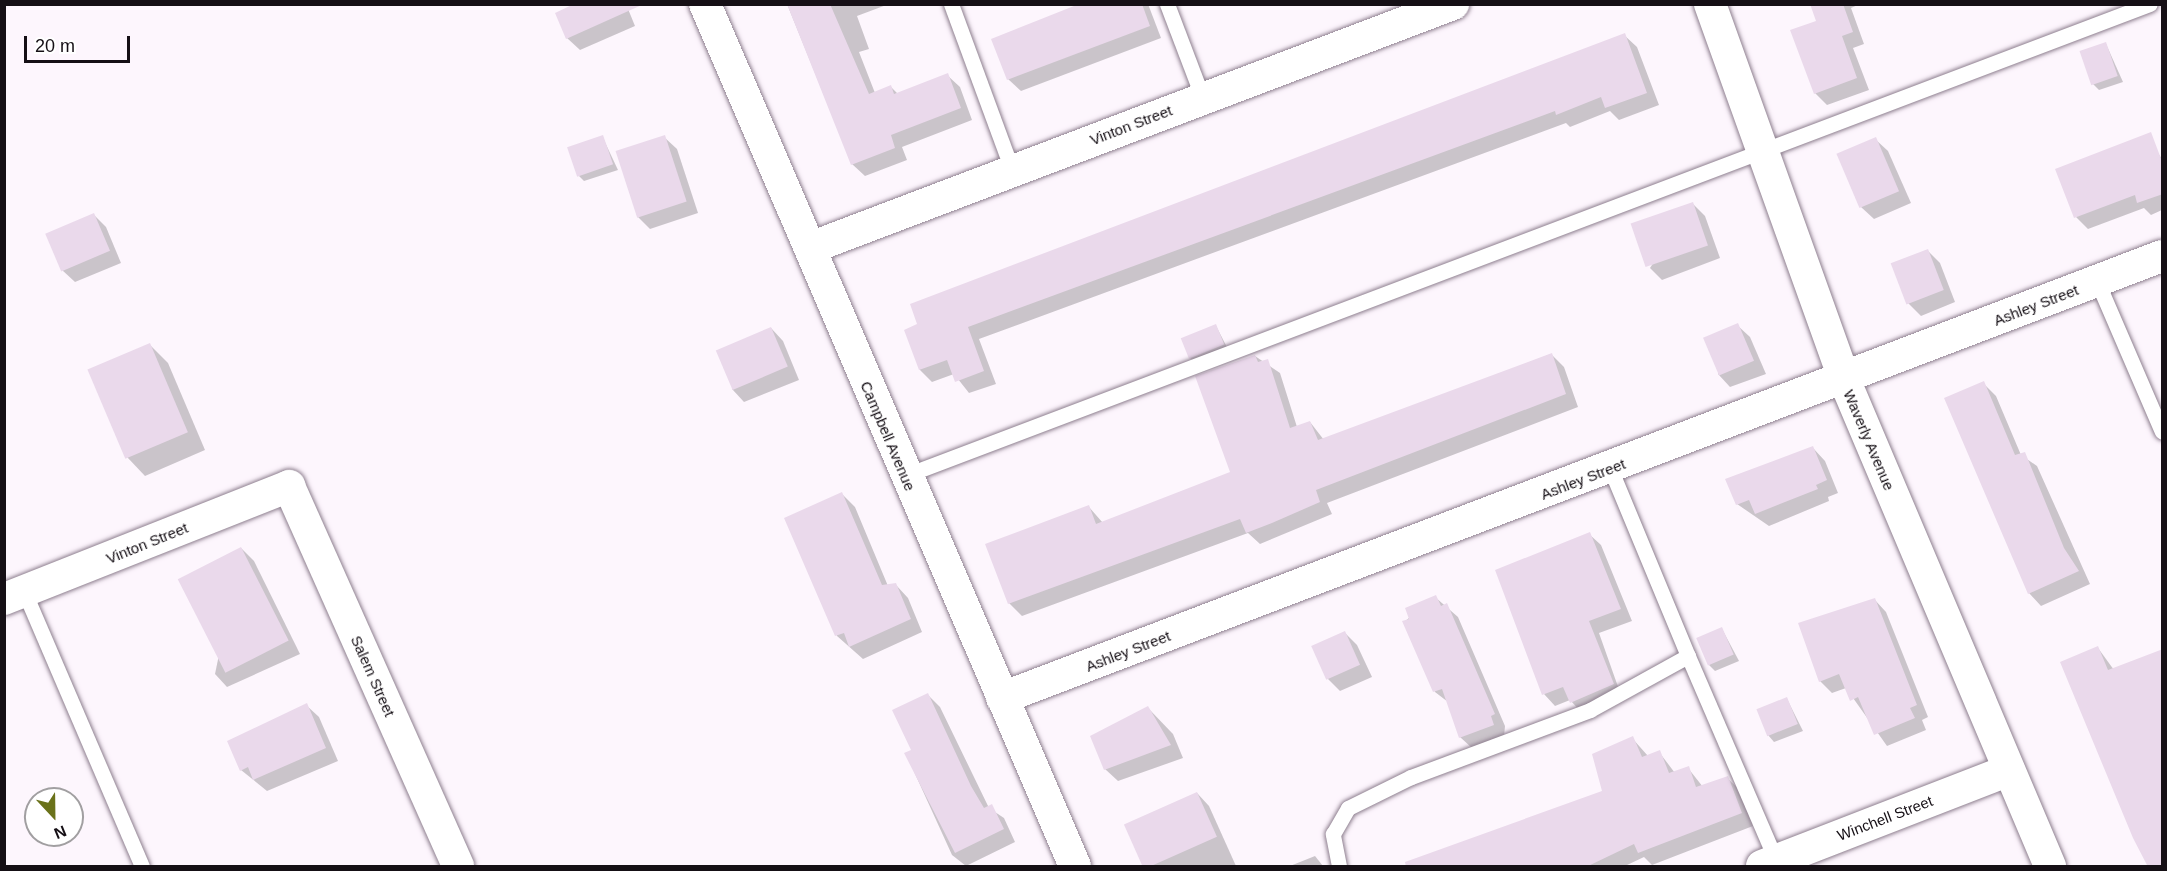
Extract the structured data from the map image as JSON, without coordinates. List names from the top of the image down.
{
  "streets": {
    "street": [
      "Vinton Street",
      "Ashley Street",
      "Campbell Avenue",
      "Waverly Avenue",
      "Salem Street",
      "Winchell Street"
    ]
  },
  "crossings": [
    ["Vinton Street", "Campbell Avenue"],
    ["Vinton Street", "Salem Street"],
    ["Ashley Street", "Campbell Avenue"],
    ["Ashley Street", "Waverly Avenue"],
    ["Waverly Avenue", "Winchell Street"]
  ],
  "scale_bar": "20 m",
  "north": "bottom"
}
